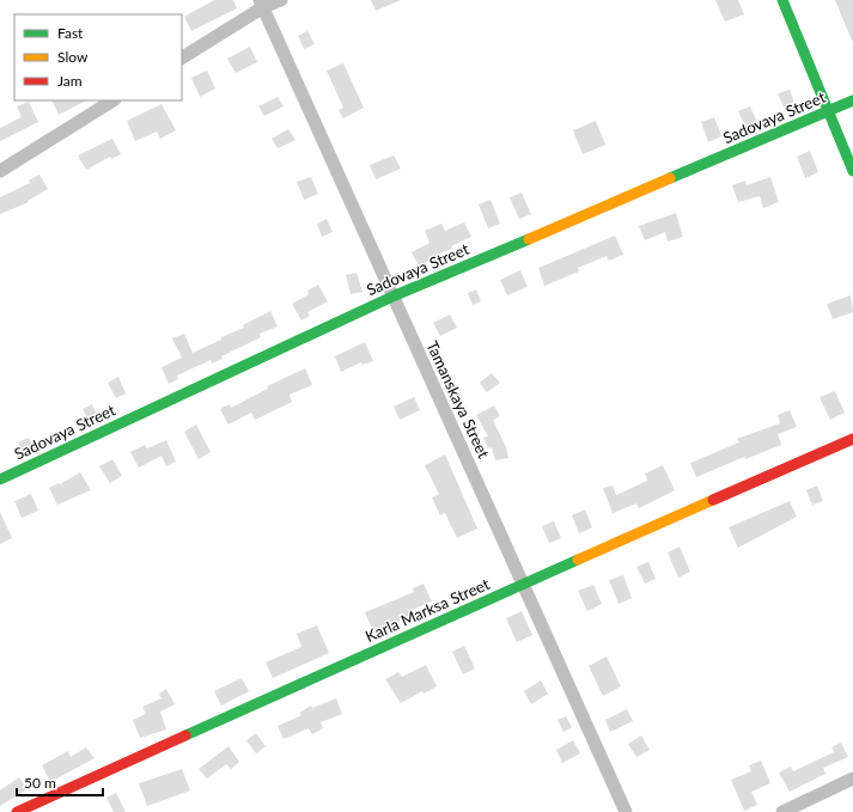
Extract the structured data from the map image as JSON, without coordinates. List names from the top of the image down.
{
  "streets": {
    "street": ["Sadovaya Street", "Tamanskaya Street", "Karla Marksa Street"]
  },
  "crossings": [
    ["Sadovaya Street", "Tamanskaya Street"],
    ["Tamanskaya Street", "Karla Marksa Street"]
  ],
  "legend": ["Fast", "Slow", "Jam"],
  "scale_bar": "50 m"
}
